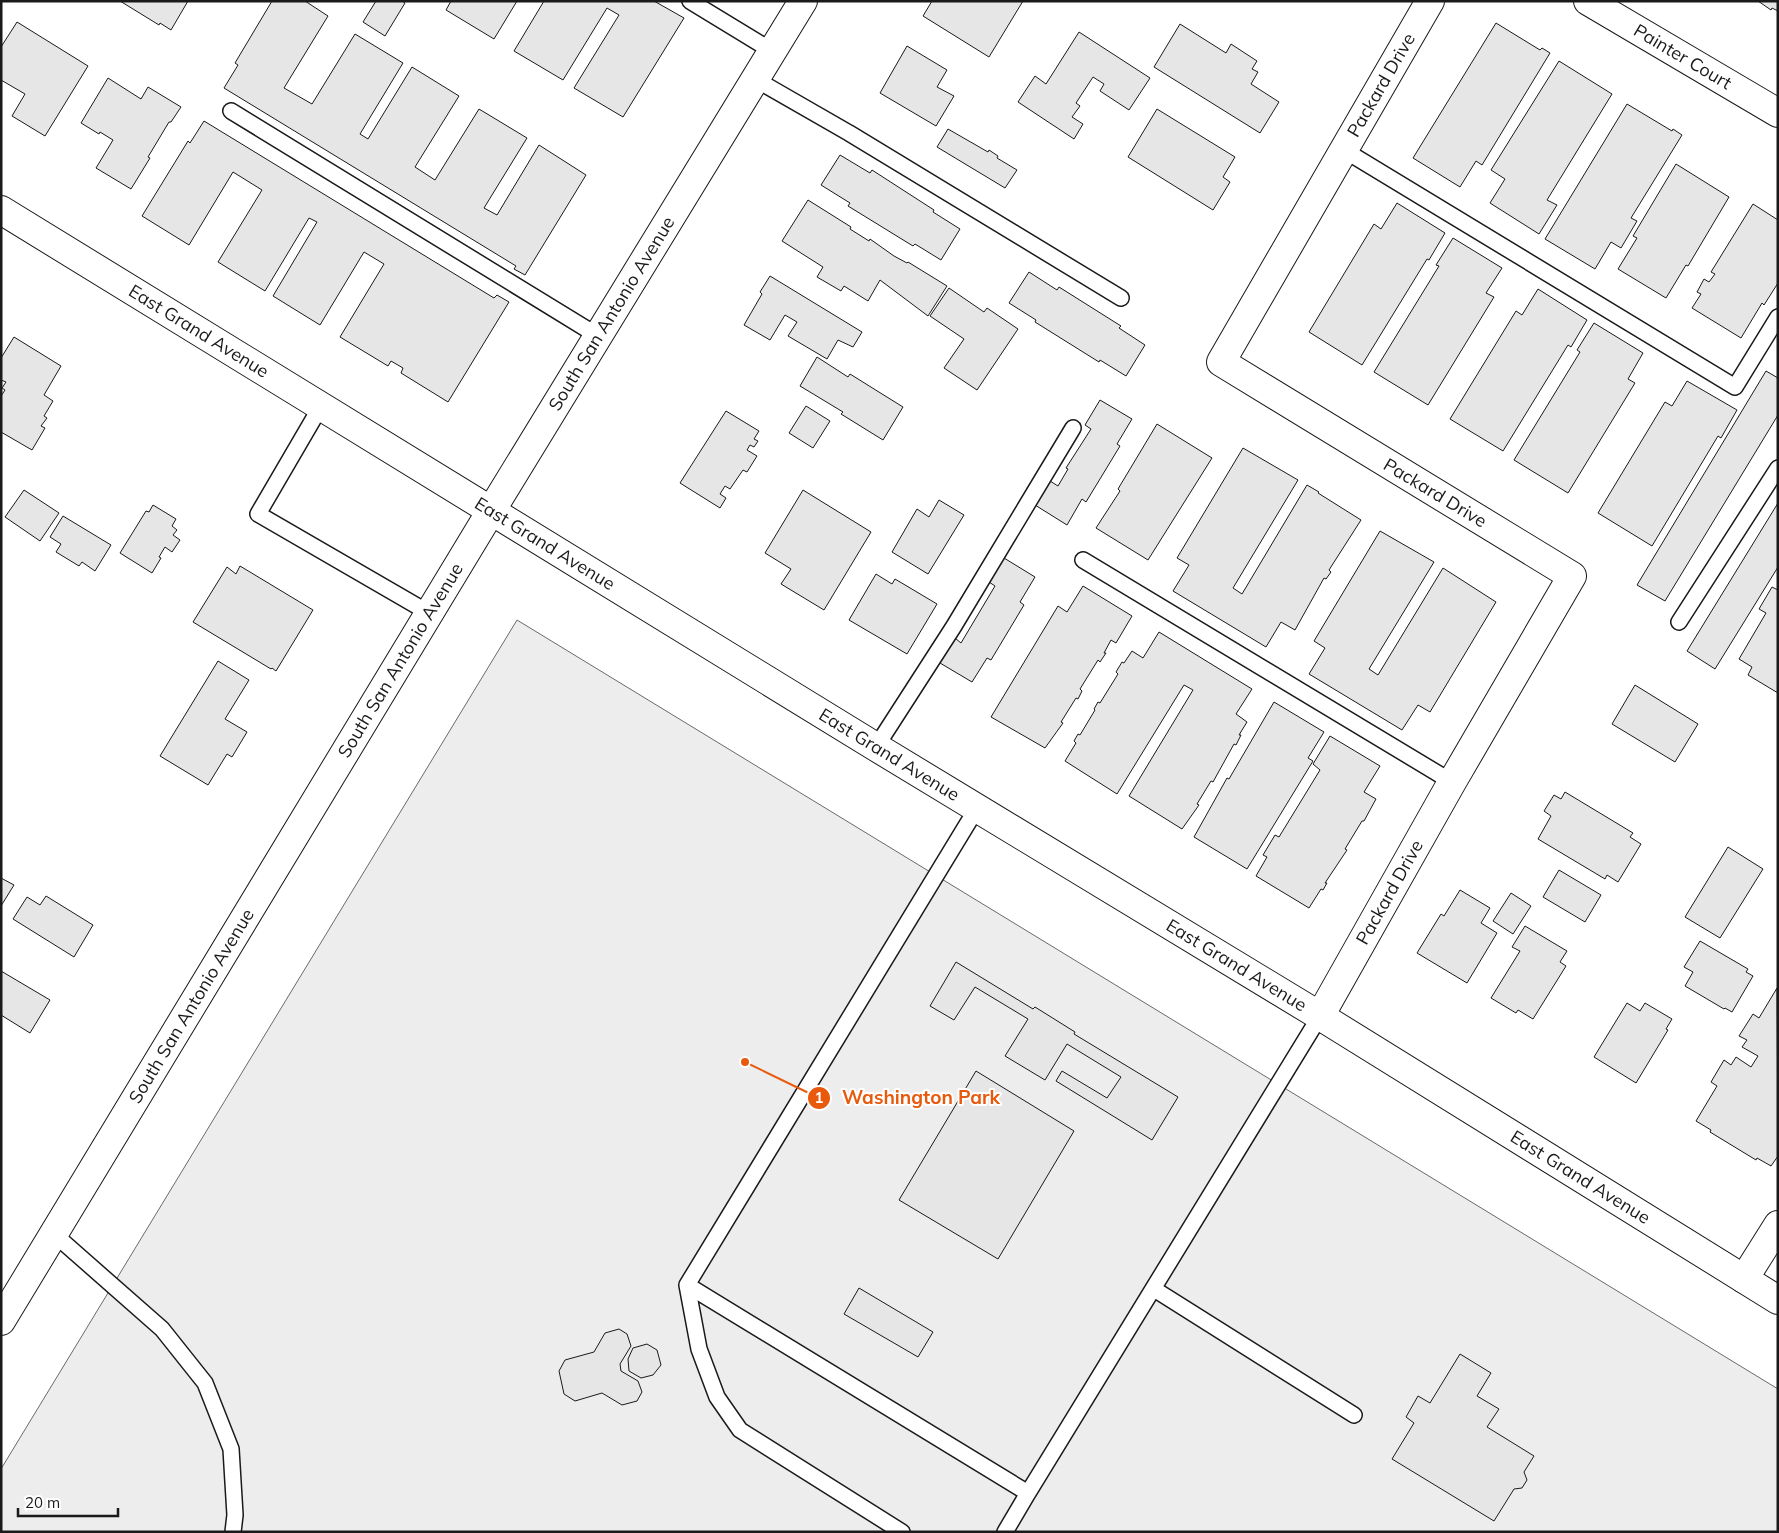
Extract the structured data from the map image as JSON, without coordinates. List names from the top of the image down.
{
  "streets": {
    "street": [
      "Painter Court",
      "Packard Drive",
      "South San Antonio Avenue",
      "East Grand Avenue"
    ]
  },
  "crossings": [
    ["Packard Drive", "East Grand Avenue"],
    ["South San Antonio Avenue", "East Grand Avenue"]
  ],
  "places": ["Washington Park"],
  "scale_bar": "20 m"
}
